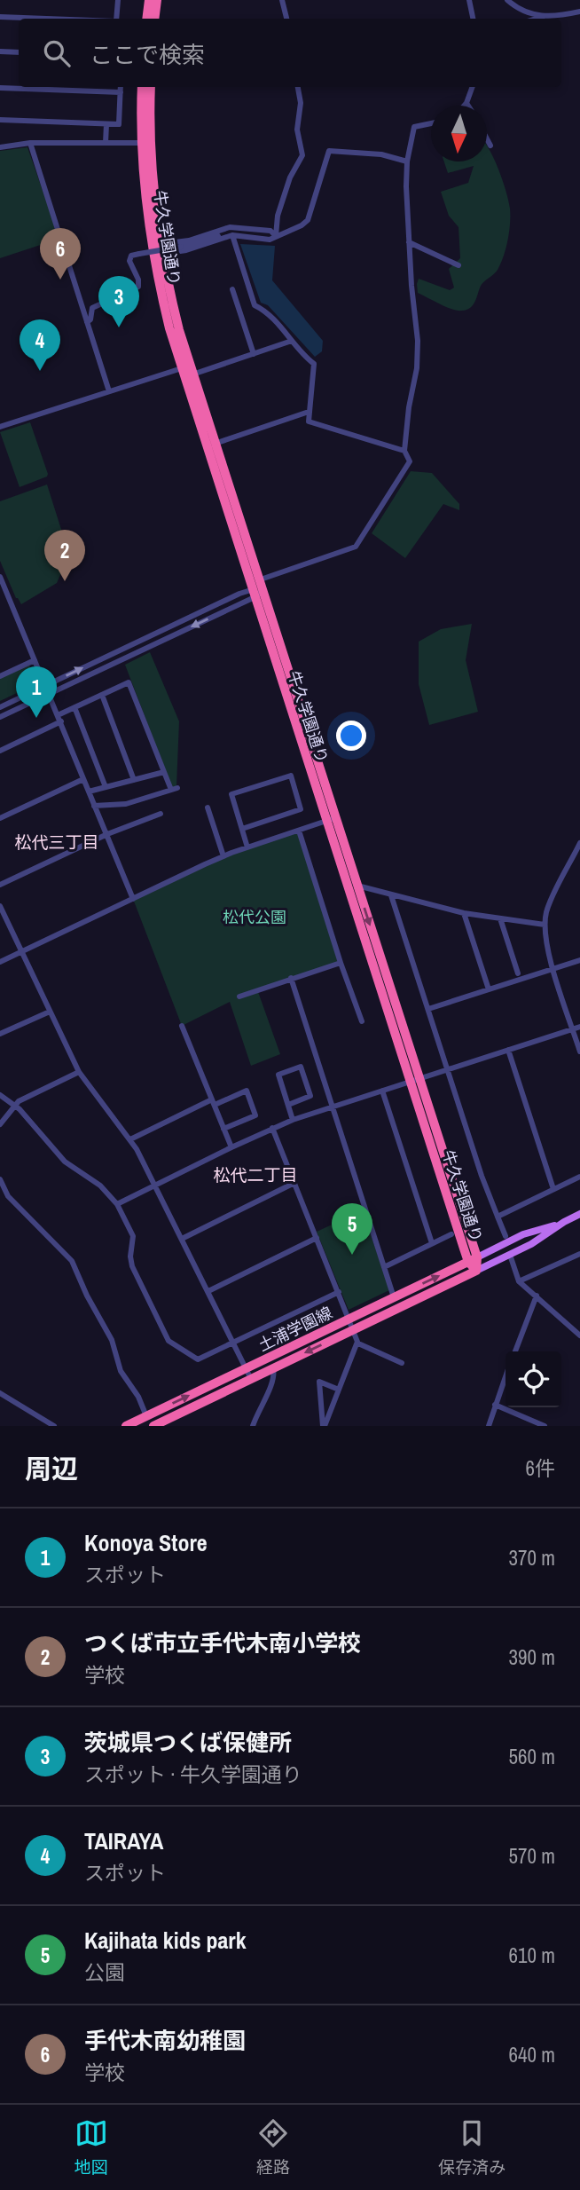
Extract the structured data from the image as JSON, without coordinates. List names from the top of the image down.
{
  "streets": {
    "highway": ["牛久学園通り", "土浦学園線"]
  },
  "crossings": [
    ["牛久学園通り", "土浦学園線"]
  ],
  "districts": ["松代三丁目", "松代二丁目"],
  "parks": ["松代公園"],
  "north": "bottom",
  "page": {
    "search": "ここで検索",
    "pins": [
      "6",
      "3",
      "4",
      "2",
      "1",
      "5"
    ],
    "heading": ["周辺", "6件"],
    "list": [
      {
        "mark": "1",
        "name": "Konoya Store",
        "note": "スポット",
        "value": "370 m"
      },
      {
        "mark": "2",
        "name": "つくば市立手代木南小学校",
        "note": "学校",
        "value": "390 m"
      },
      {
        "mark": "3",
        "name": "茨城県つくば保健所",
        "note": "スポット · 牛久学園通り",
        "value": "560 m"
      },
      {
        "mark": "4",
        "name": "TAIRAYA",
        "note": "スポット",
        "value": "570 m"
      },
      {
        "mark": "5",
        "name": "Kajihata kids park",
        "note": "公園",
        "value": "610 m"
      },
      {
        "mark": "6",
        "name": "手代木南幼稚園",
        "note": "学校",
        "value": "640 m"
      }
    ],
    "nav": ["地図", "経路", "保存済み"]
  }
}
